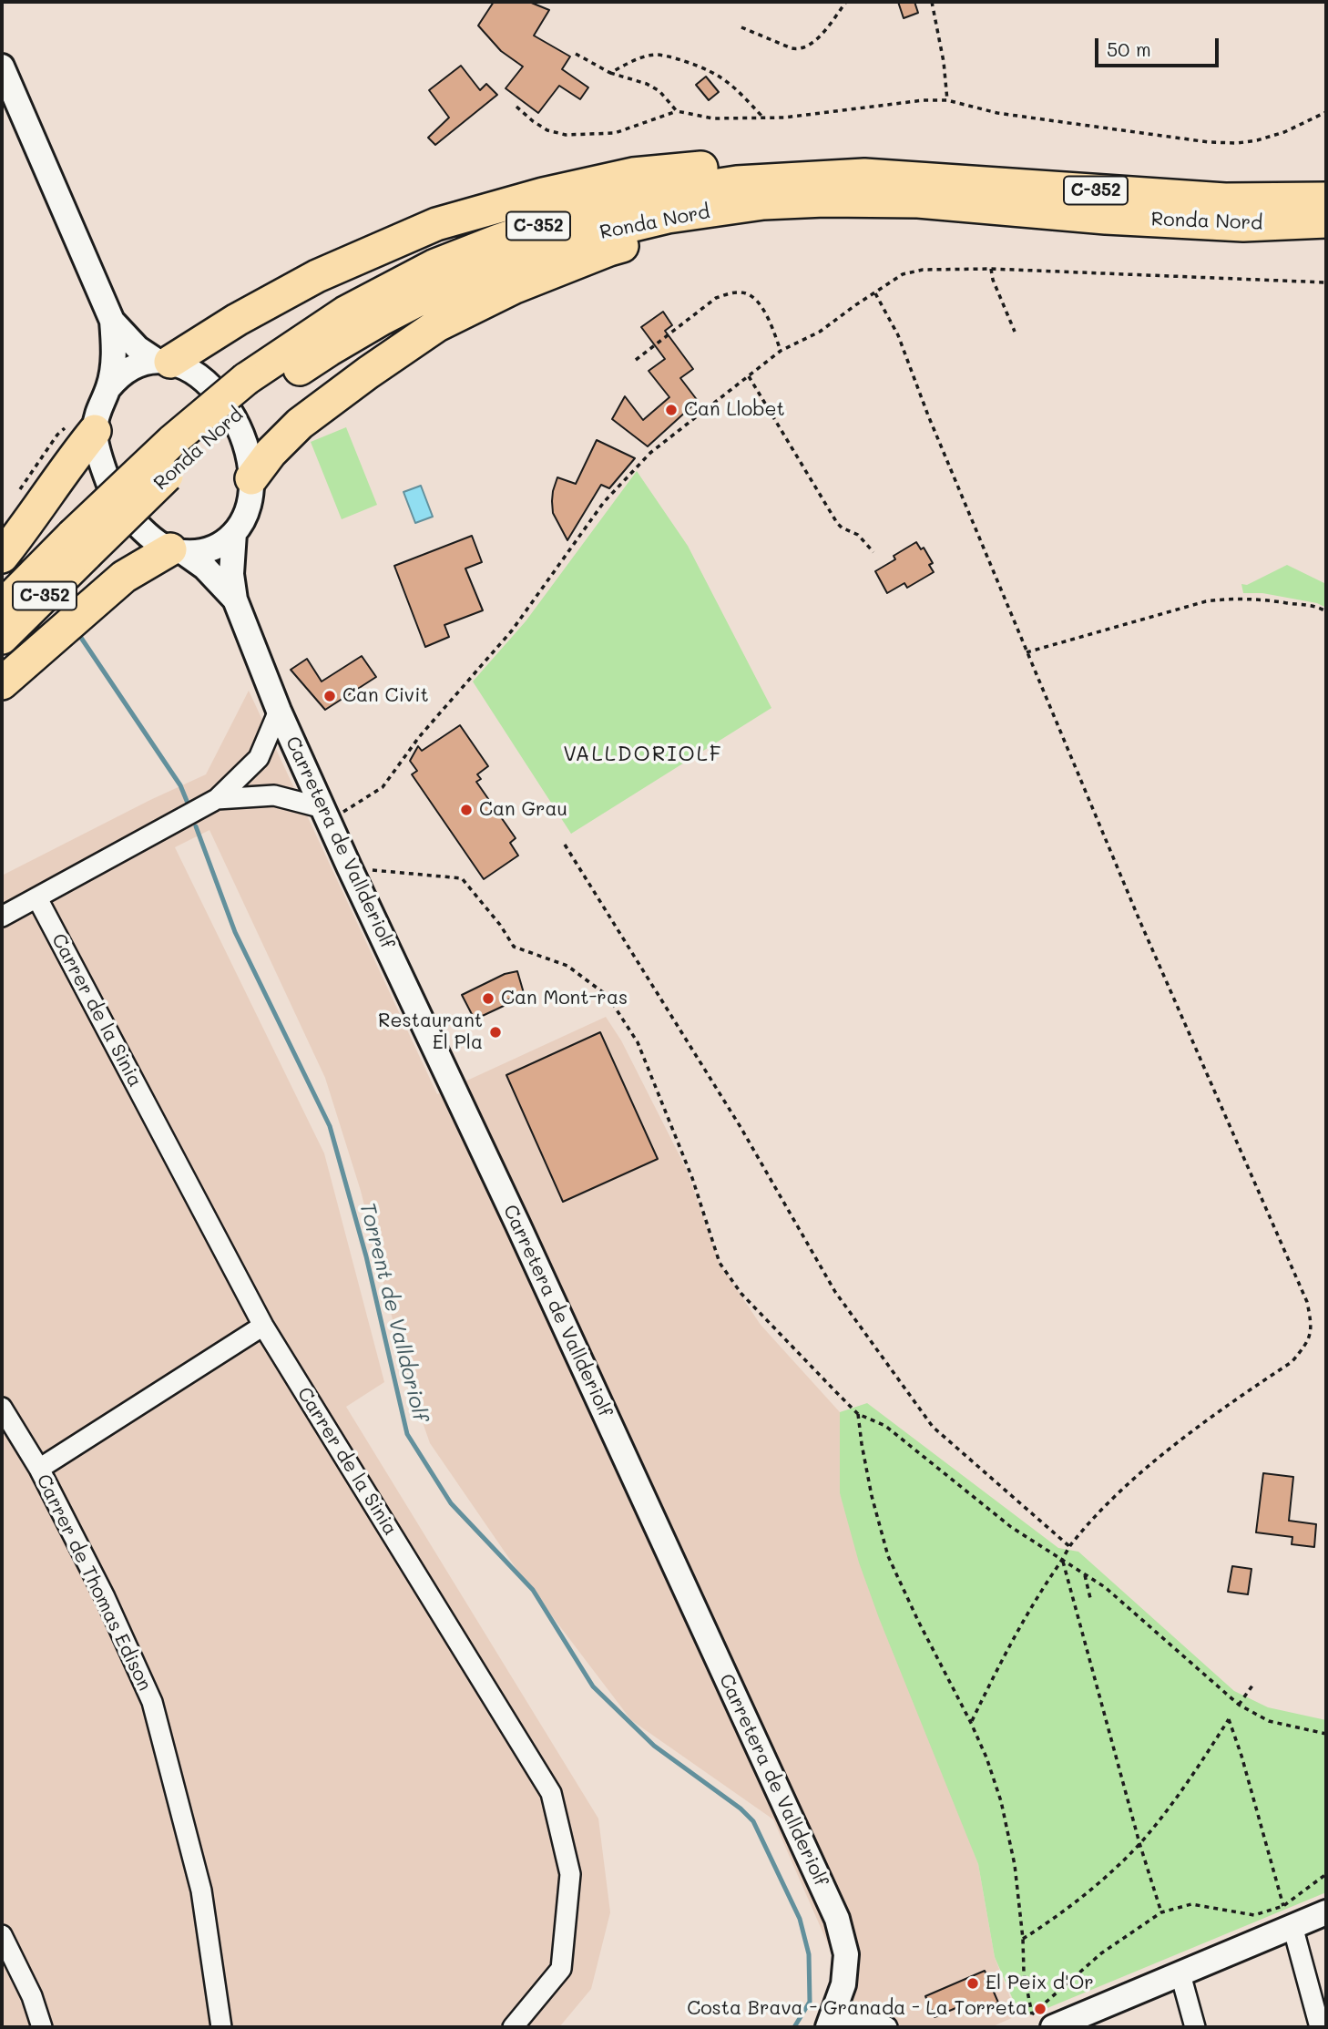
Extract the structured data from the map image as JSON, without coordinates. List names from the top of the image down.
{
  "streets": {
    "highway": ["C-352", "Ronda Nord"],
    "street": ["Carretera de Vallderiolf", "Carrer de la Sinia", "Carrer de Thomas Edison"]
  },
  "districts": ["VALLDORIOLF"],
  "water": ["Torrent de Valldoriolf"],
  "places": [
    "Can Llobet",
    "Can Civit",
    "Can Grau",
    "Can Mont-ras",
    "Restaurant El Pla",
    "El Peix d'Or",
    "Costa Brava - Granada - La Torreta"
  ],
  "scale_bar": "50 m"
}
